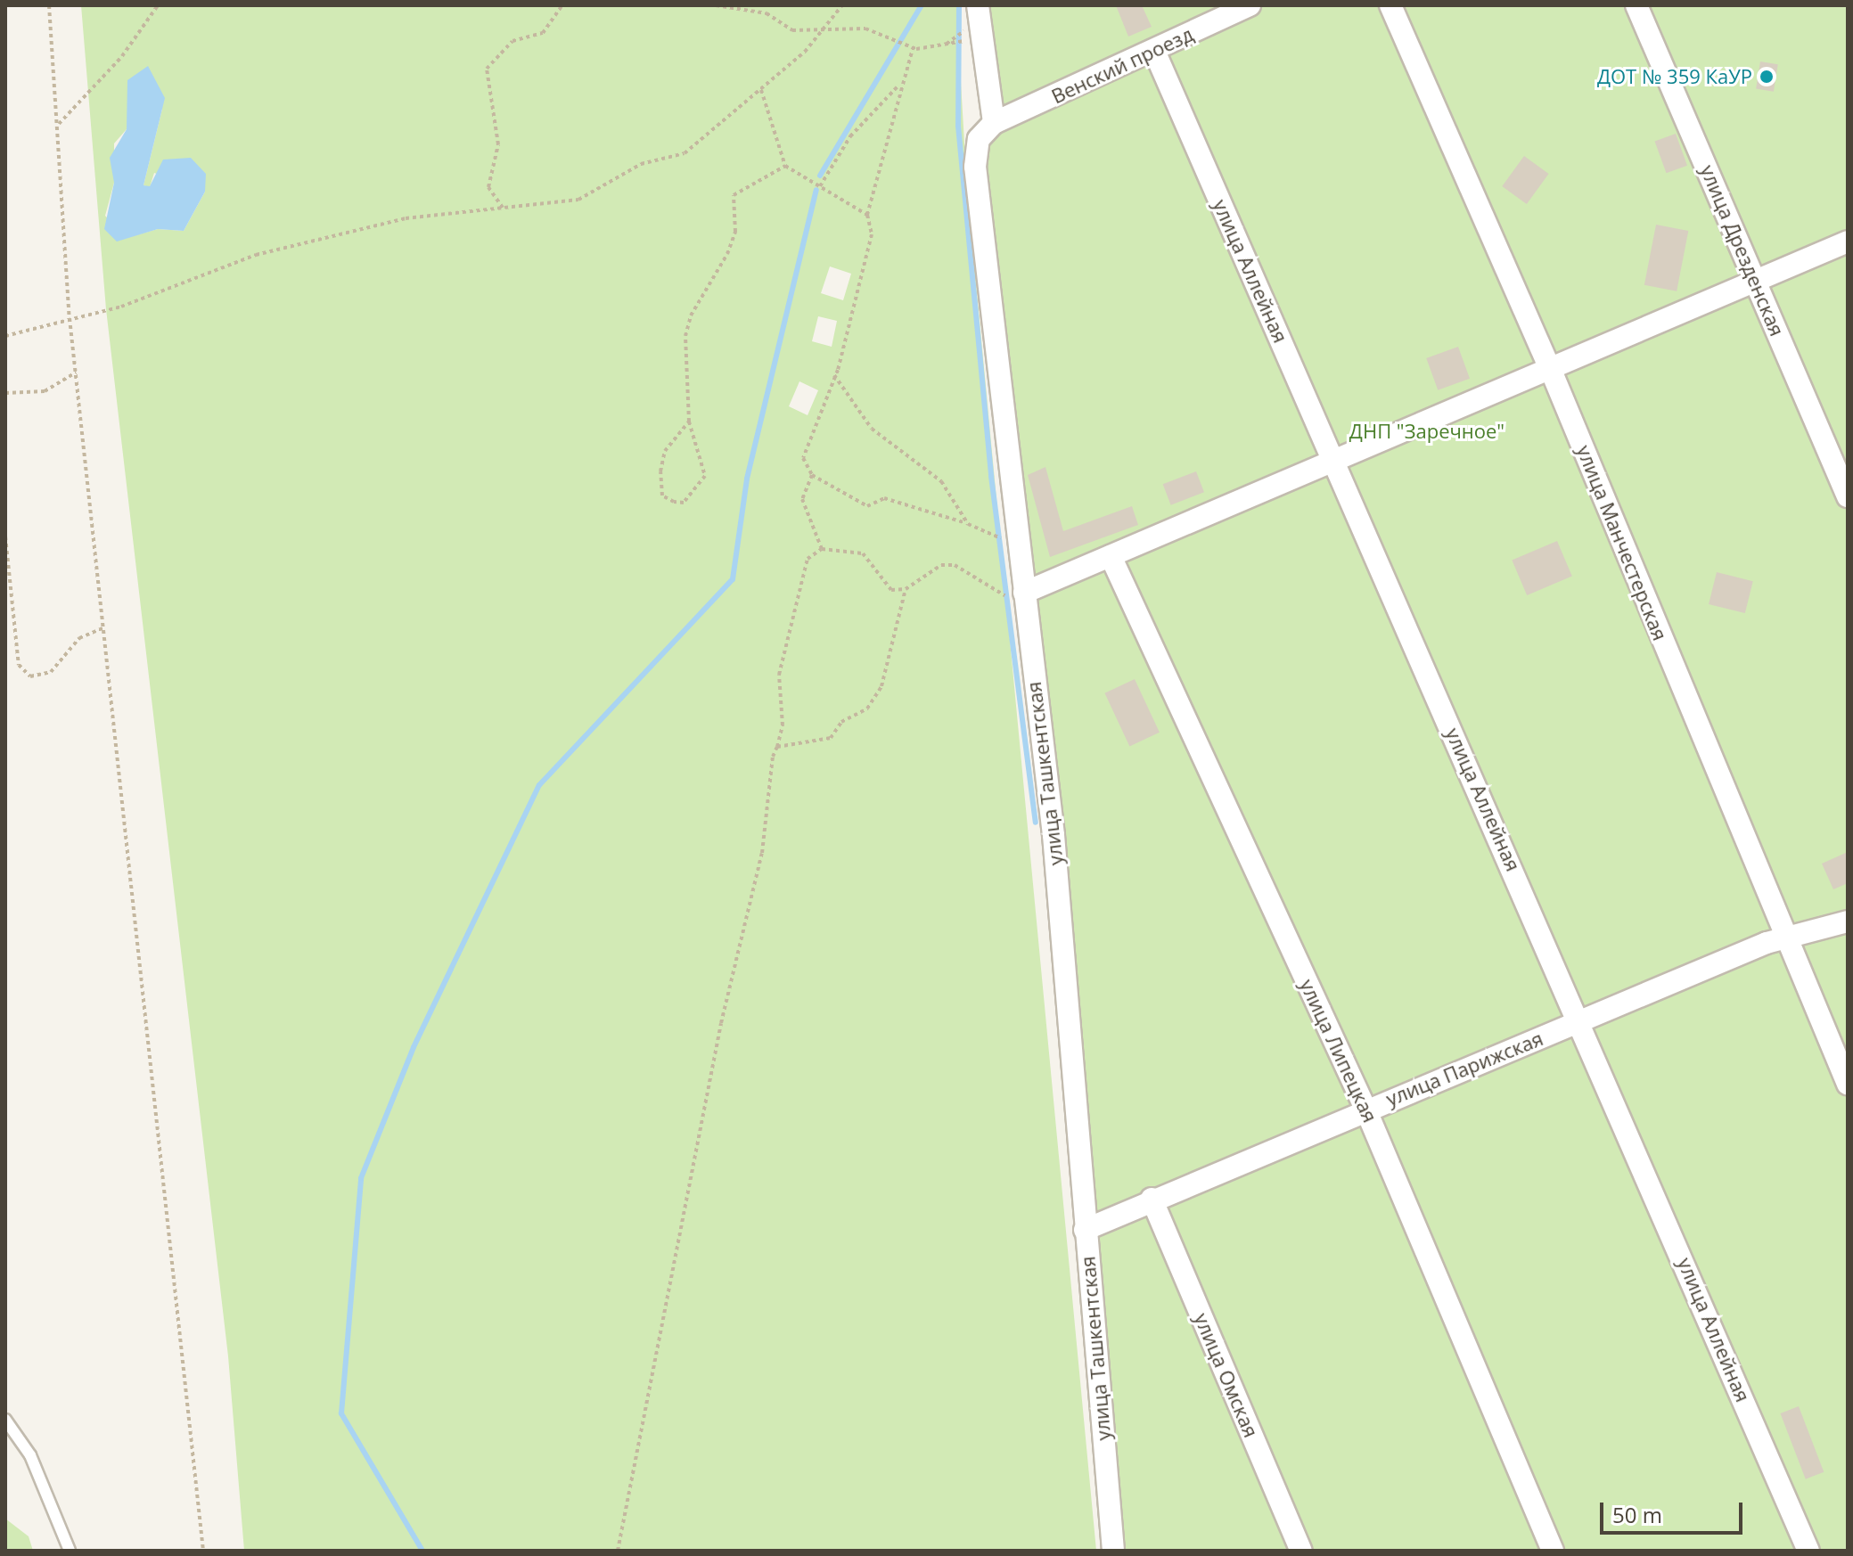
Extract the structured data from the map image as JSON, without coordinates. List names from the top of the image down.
{
  "streets": {
    "street": [
      "Венский проезд",
      "улица Дрезденская",
      "улица Аллейная",
      "улица Манчестерская",
      "улица Ташкентская",
      "улица Липецкая",
      "улица Парижская",
      "улица Омская"
    ]
  },
  "crossings": [
    ["Венский проезд", "улица Аллейная"],
    ["Венский проезд", "улица Ташкентская"],
    ["улица Аллейная", "улица Парижская"],
    ["улица Манчестерская", "улица Парижская"],
    ["улица Ташкентская", "улица Парижская"],
    ["улица Липецкая", "улица Парижская"],
    ["улица Парижская", "улица Омская"]
  ],
  "parks": ["ДНП \"Заречное\""],
  "places": ["ДОТ № 359 КаУР"],
  "scale_bar": "50 m"
}
